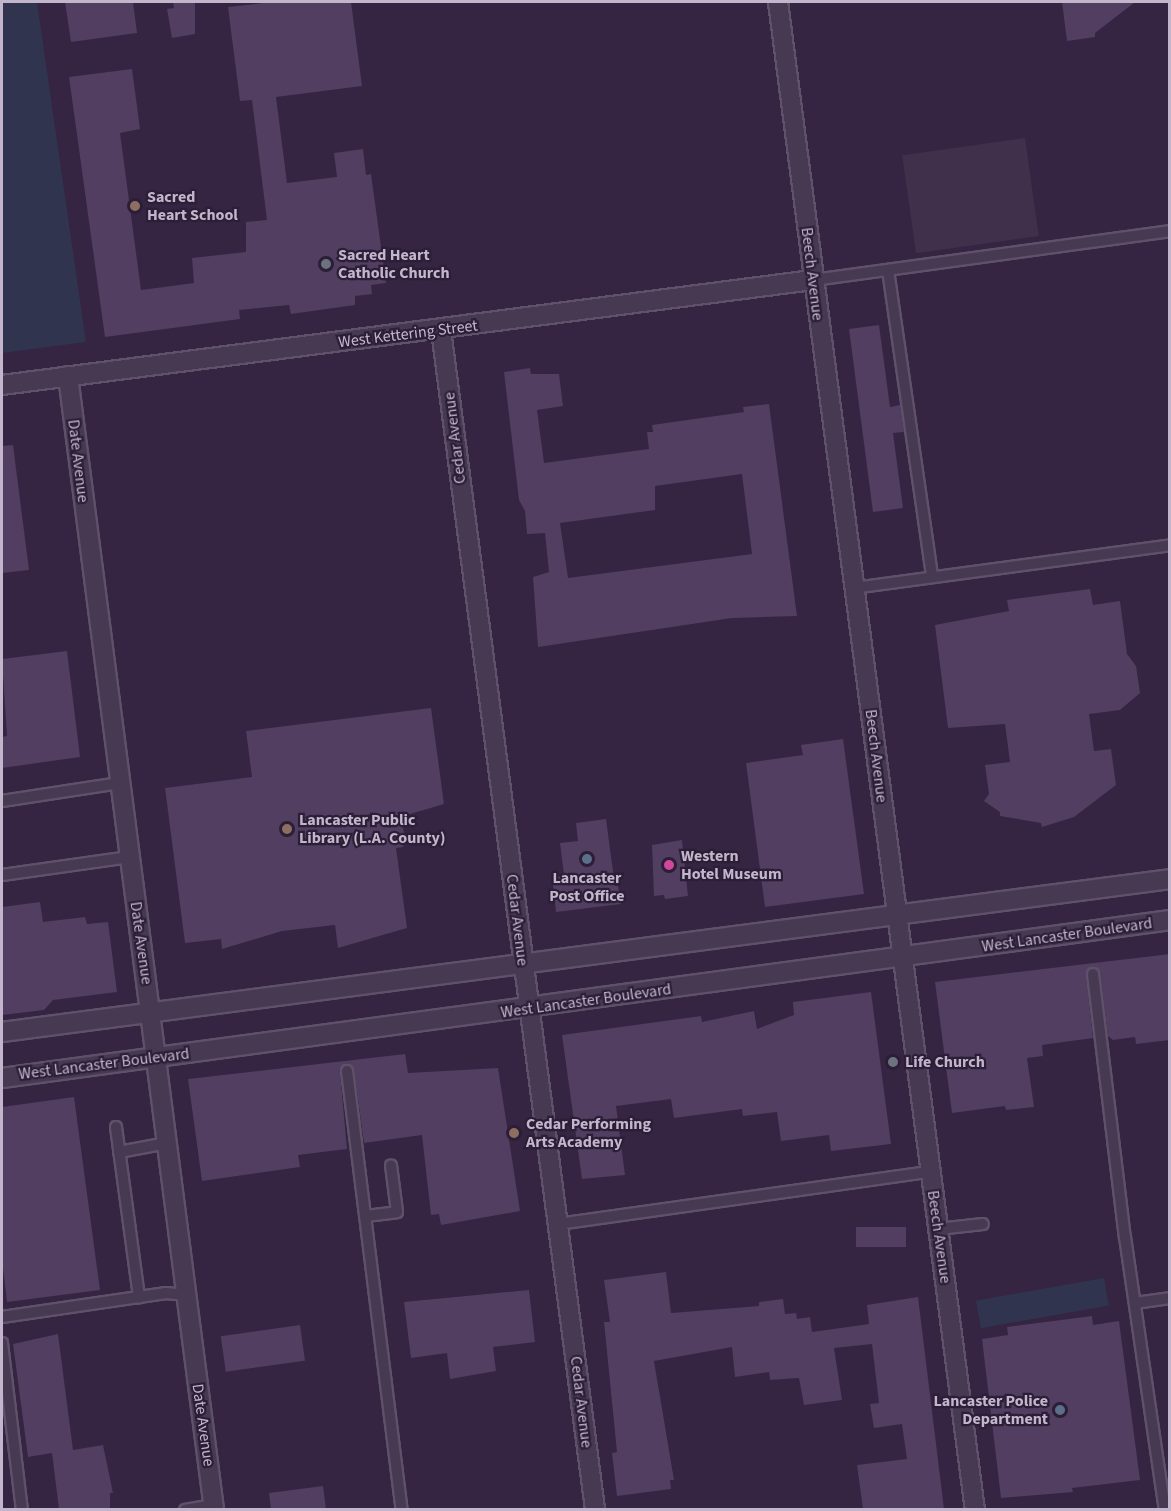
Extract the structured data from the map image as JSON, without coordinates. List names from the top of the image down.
{
  "streets": {
    "street": [
      "Beech Avenue",
      "West Kettering Street",
      "Cedar Avenue",
      "Date Avenue",
      "West Lancaster Boulevard"
    ]
  },
  "crossings": [
    ["Beech Avenue", "West Kettering Street"],
    ["Beech Avenue", "West Lancaster Boulevard"],
    ["West Kettering Street", "Cedar Avenue"],
    ["West Kettering Street", "Date Avenue"],
    ["Cedar Avenue", "West Lancaster Boulevard"],
    ["Date Avenue", "West Lancaster Boulevard"]
  ],
  "places": [
    "Sacred Heart School",
    "Sacred Heart Catholic Church",
    "Lancaster Public Library (L.A. County)",
    "Lancaster Post Office",
    "Western Hotel Museum",
    "Life Church",
    "Cedar Performing Arts Academy",
    "Lancaster Police Department"
  ]
}
